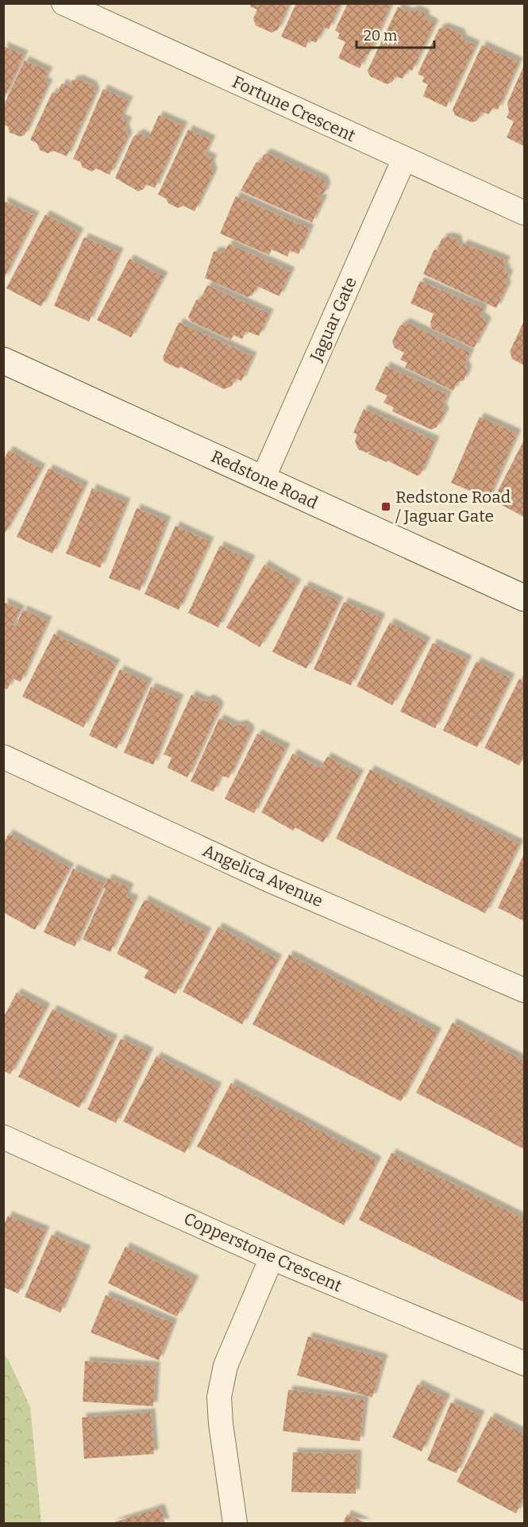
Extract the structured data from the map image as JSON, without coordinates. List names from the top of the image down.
{
  "streets": {
    "street": [
      "Fortune Crescent",
      "Jaguar Gate",
      "Redstone Road",
      "Angelica Avenue",
      "Copperstone Crescent"
    ]
  },
  "crossings": [
    ["Fortune Crescent", "Jaguar Gate"],
    ["Jaguar Gate", "Redstone Road"]
  ],
  "places": {
    "transit": ["Redstone Road / Jaguar Gate"]
  },
  "scale_bar": "20 m"
}
